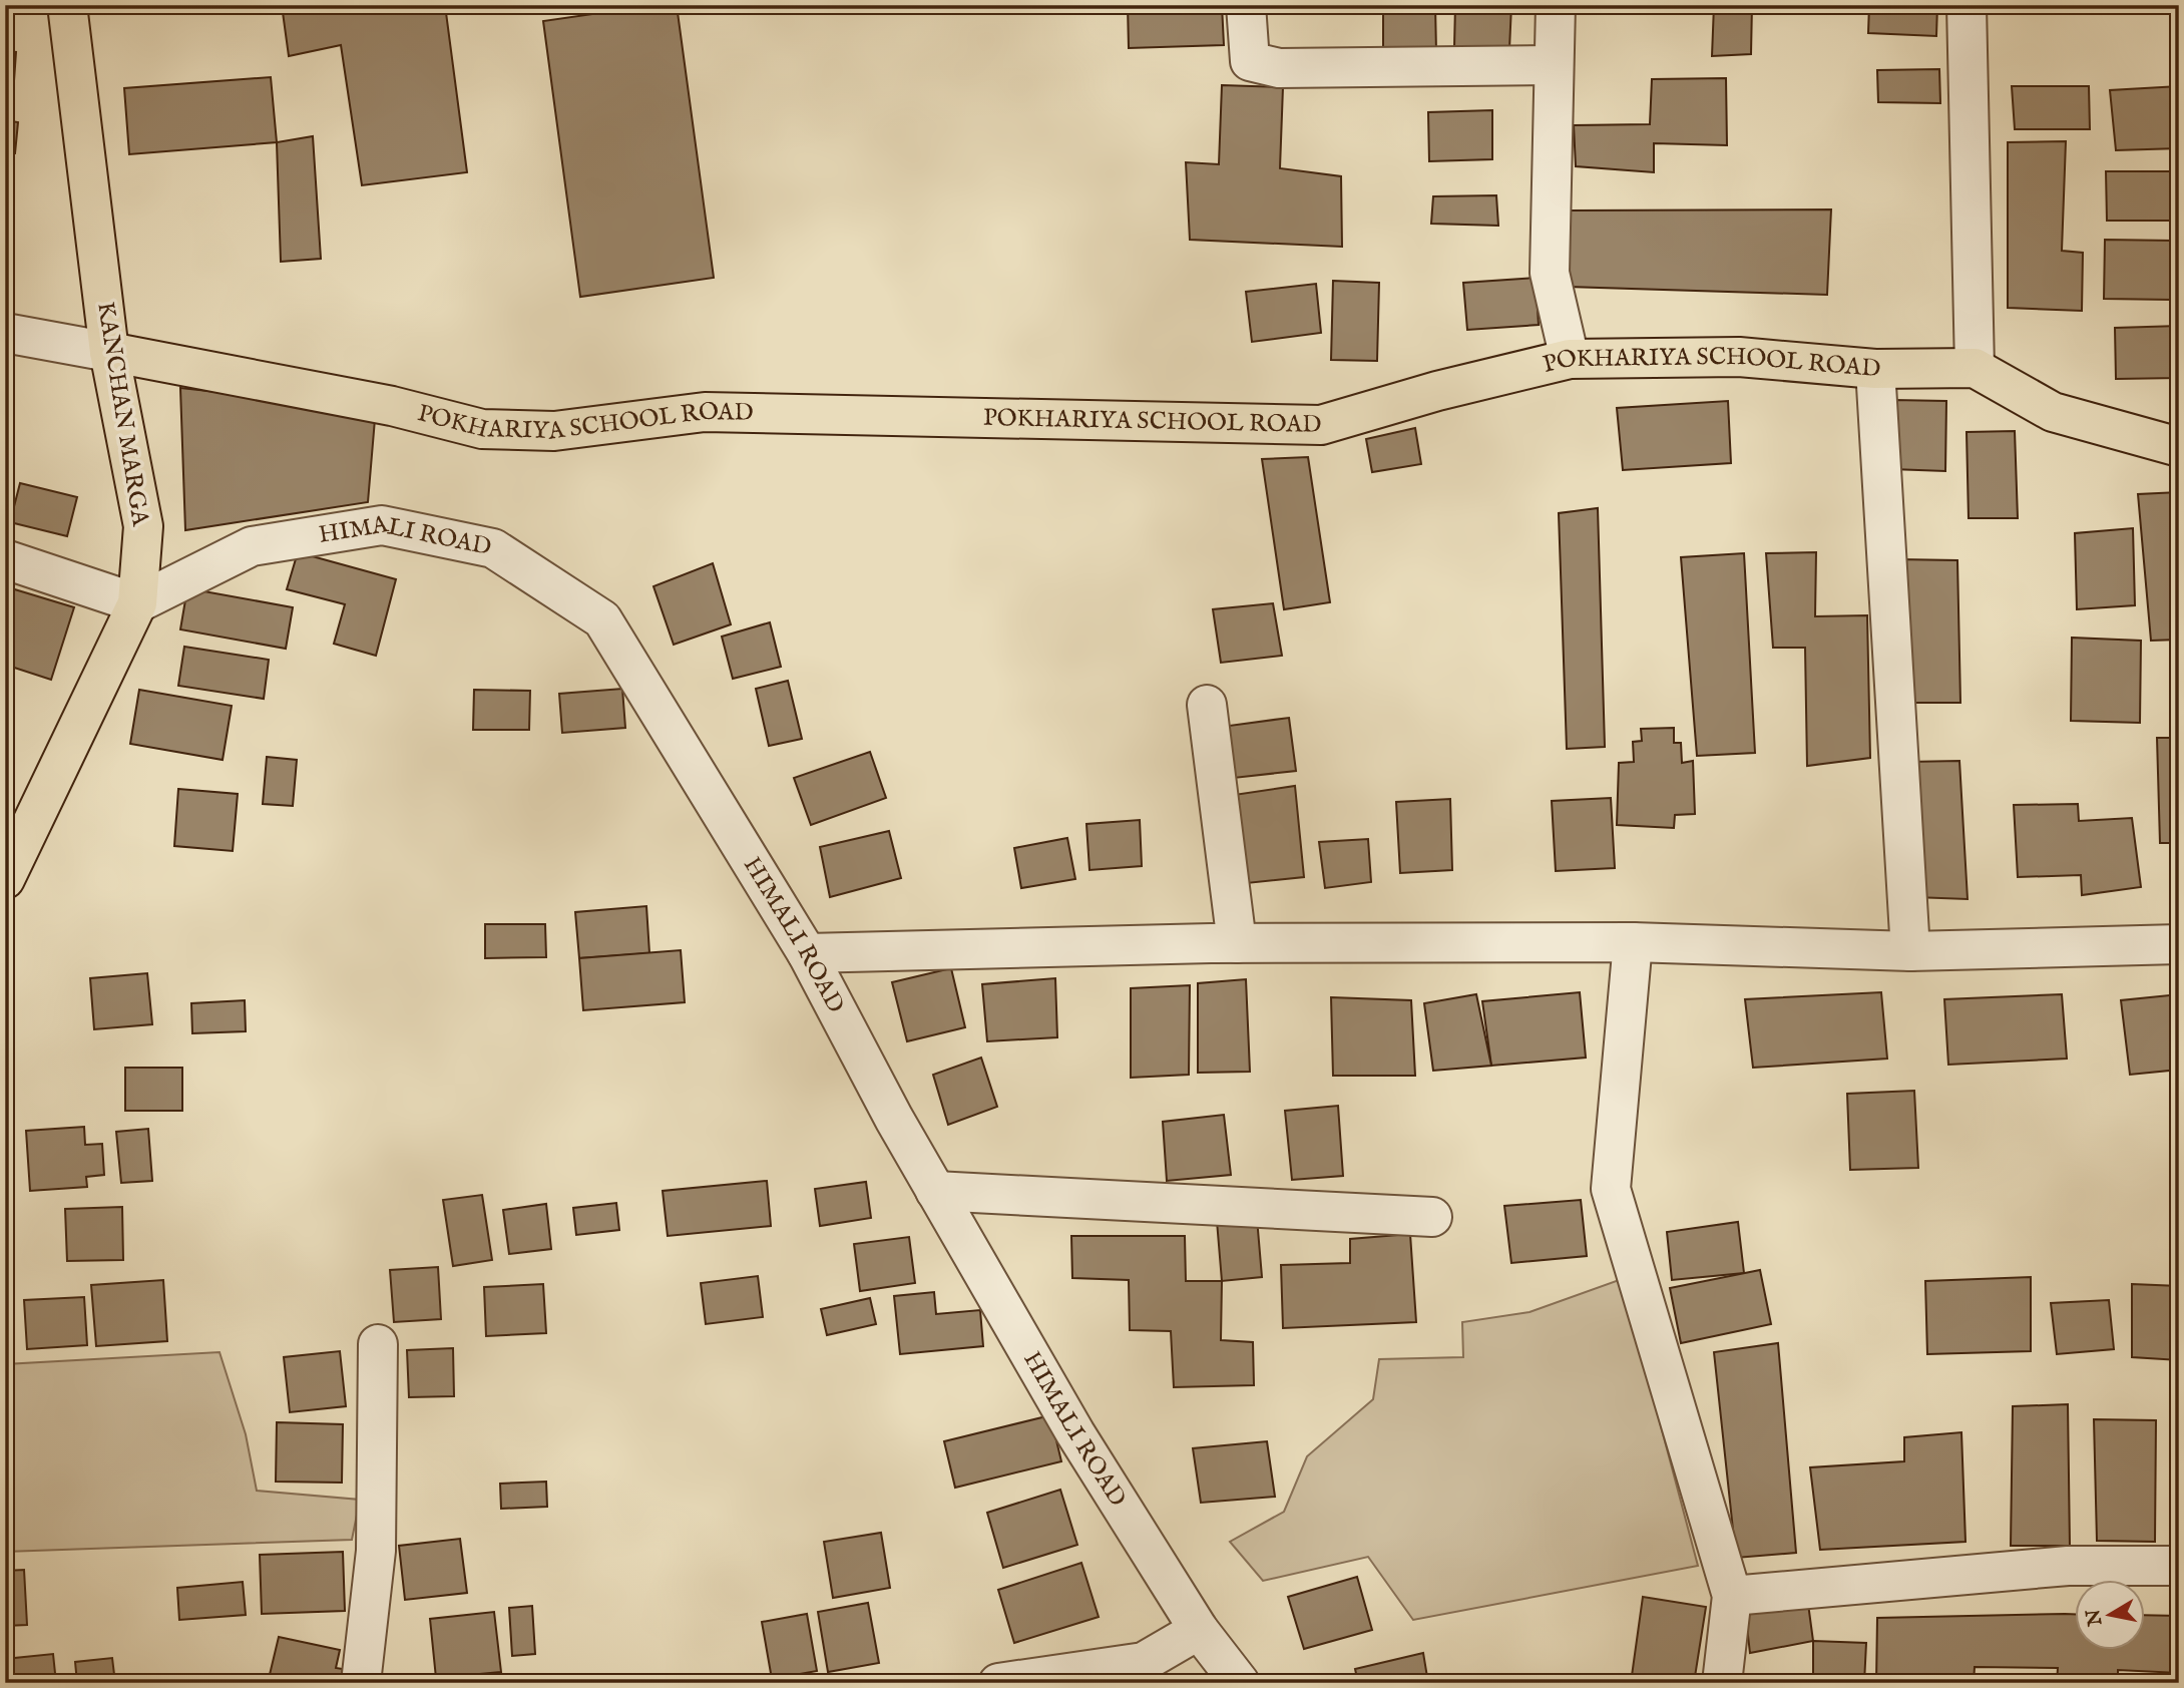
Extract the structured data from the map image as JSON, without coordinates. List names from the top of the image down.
{
  "streets": {
    "main road": ["POKHARIYA SCHOOL ROAD", "KANCHAN MARGA"],
    "street": ["HIMALI ROAD"]
  },
  "crossings": [
    ["POKHARIYA SCHOOL ROAD", "KANCHAN MARGA"],
    ["KANCHAN MARGA", "HIMALI ROAD"]
  ],
  "north": "left"
}
